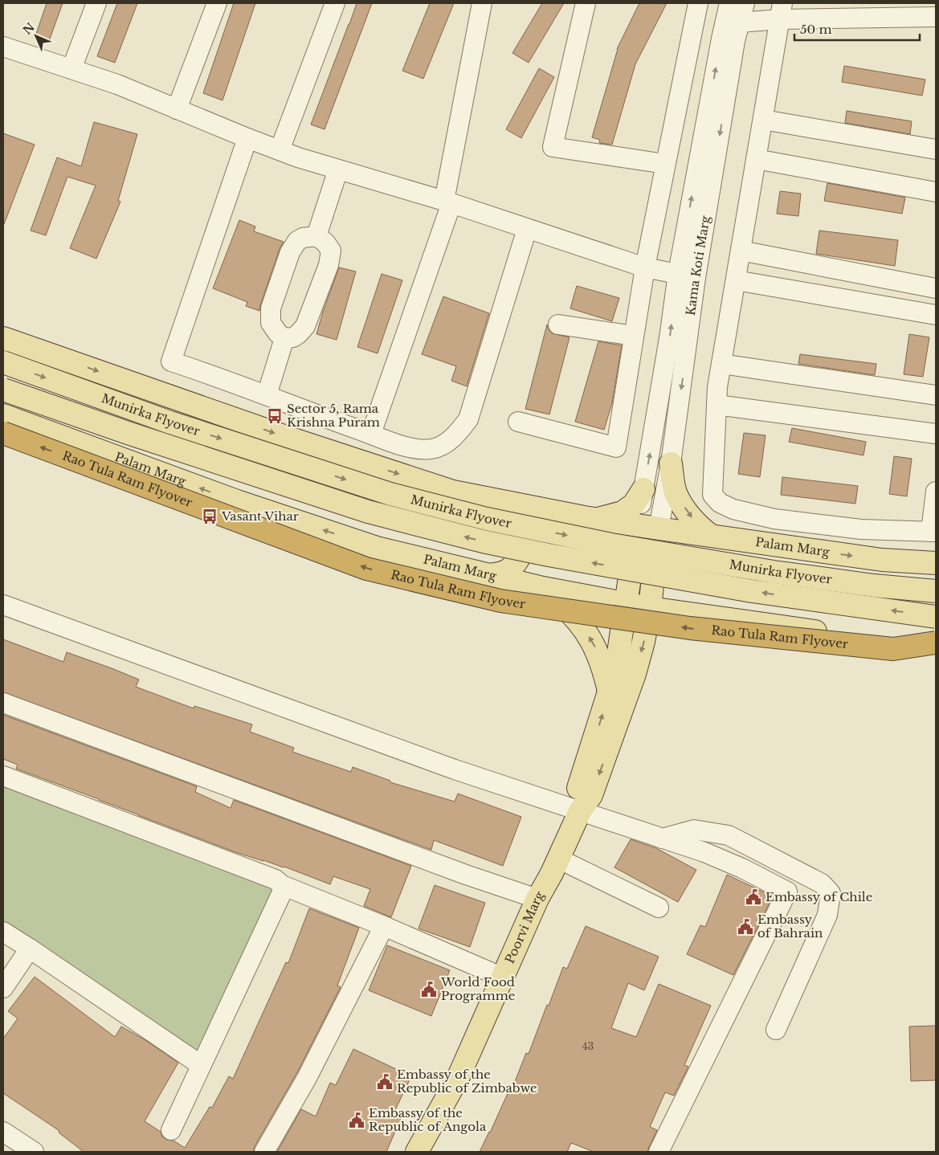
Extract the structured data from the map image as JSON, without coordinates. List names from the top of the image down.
{
  "streets": {
    "highway": ["Rao Tula Ram Flyover"],
    "main road": ["Munirka Flyover", "Palam Marg", "Poorvi Marg"],
    "street": ["Kama Koti Marg"]
  },
  "crossings": [
    ["Kama Koti Marg", "Palam Marg"],
    ["Kama Koti Marg", "Poorvi Marg"],
    ["Palam Marg", "Rao Tula Ram Flyover"],
    ["Palam Marg", "Poorvi Marg"]
  ],
  "one_way": ["Rao Tula Ram Flyover"],
  "places": {
    "bus stop": ["Sector 5, Rama Krishna Puram", "Vasant Vihar"],
    "public building": [
      "Embassy of Chile",
      "Embassy of Bahrain",
      "World Food Programme",
      "Embassy of the Republic of Zimbabwe",
      "Embassy of the Republic of Angola"
    ]
  },
  "house_numbers": ["43"],
  "scale_bar": "50 m",
  "north": "top left"
}
